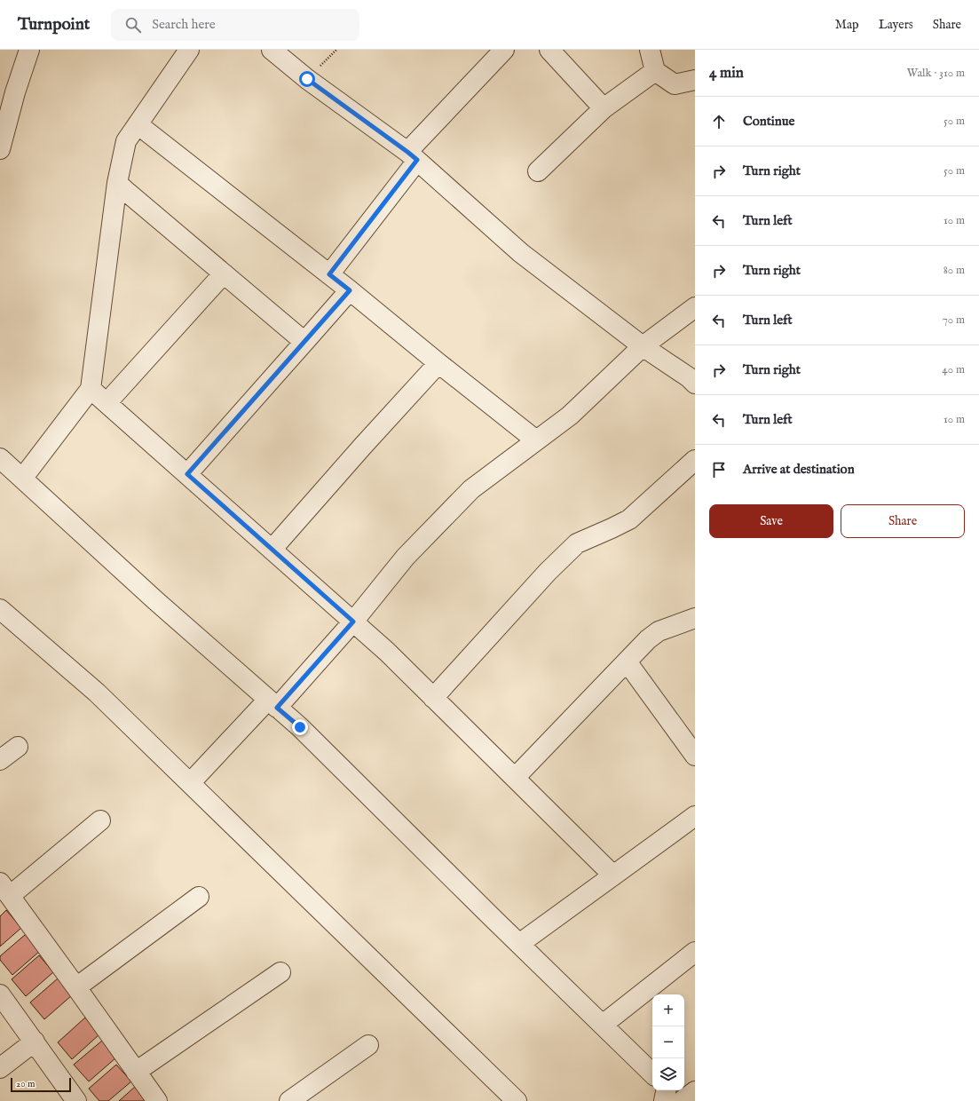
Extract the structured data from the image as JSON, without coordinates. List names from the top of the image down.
{
  "scale_bar": "20 m",
  "page": {
    "header": "Turnpoint",
    "search": "Search here",
    "nav": ["Map", "Layers", "Share"],
    "heading": ["4 min", "Walk · 310 m"],
    "list": [
      ["Continue", "50 m"],
      ["Turn right", "50 m"],
      ["Turn left", "10 m"],
      ["Turn right", "80 m"],
      ["Turn left", "70 m"],
      ["Turn right", "40 m"],
      ["Turn left", "10 m"],
      "Arrive at destination"
    ],
    "buttons": ["Save", "Share"],
    "map_buttons": ["+", "−"],
    "scale": "20 m"
  }
}
